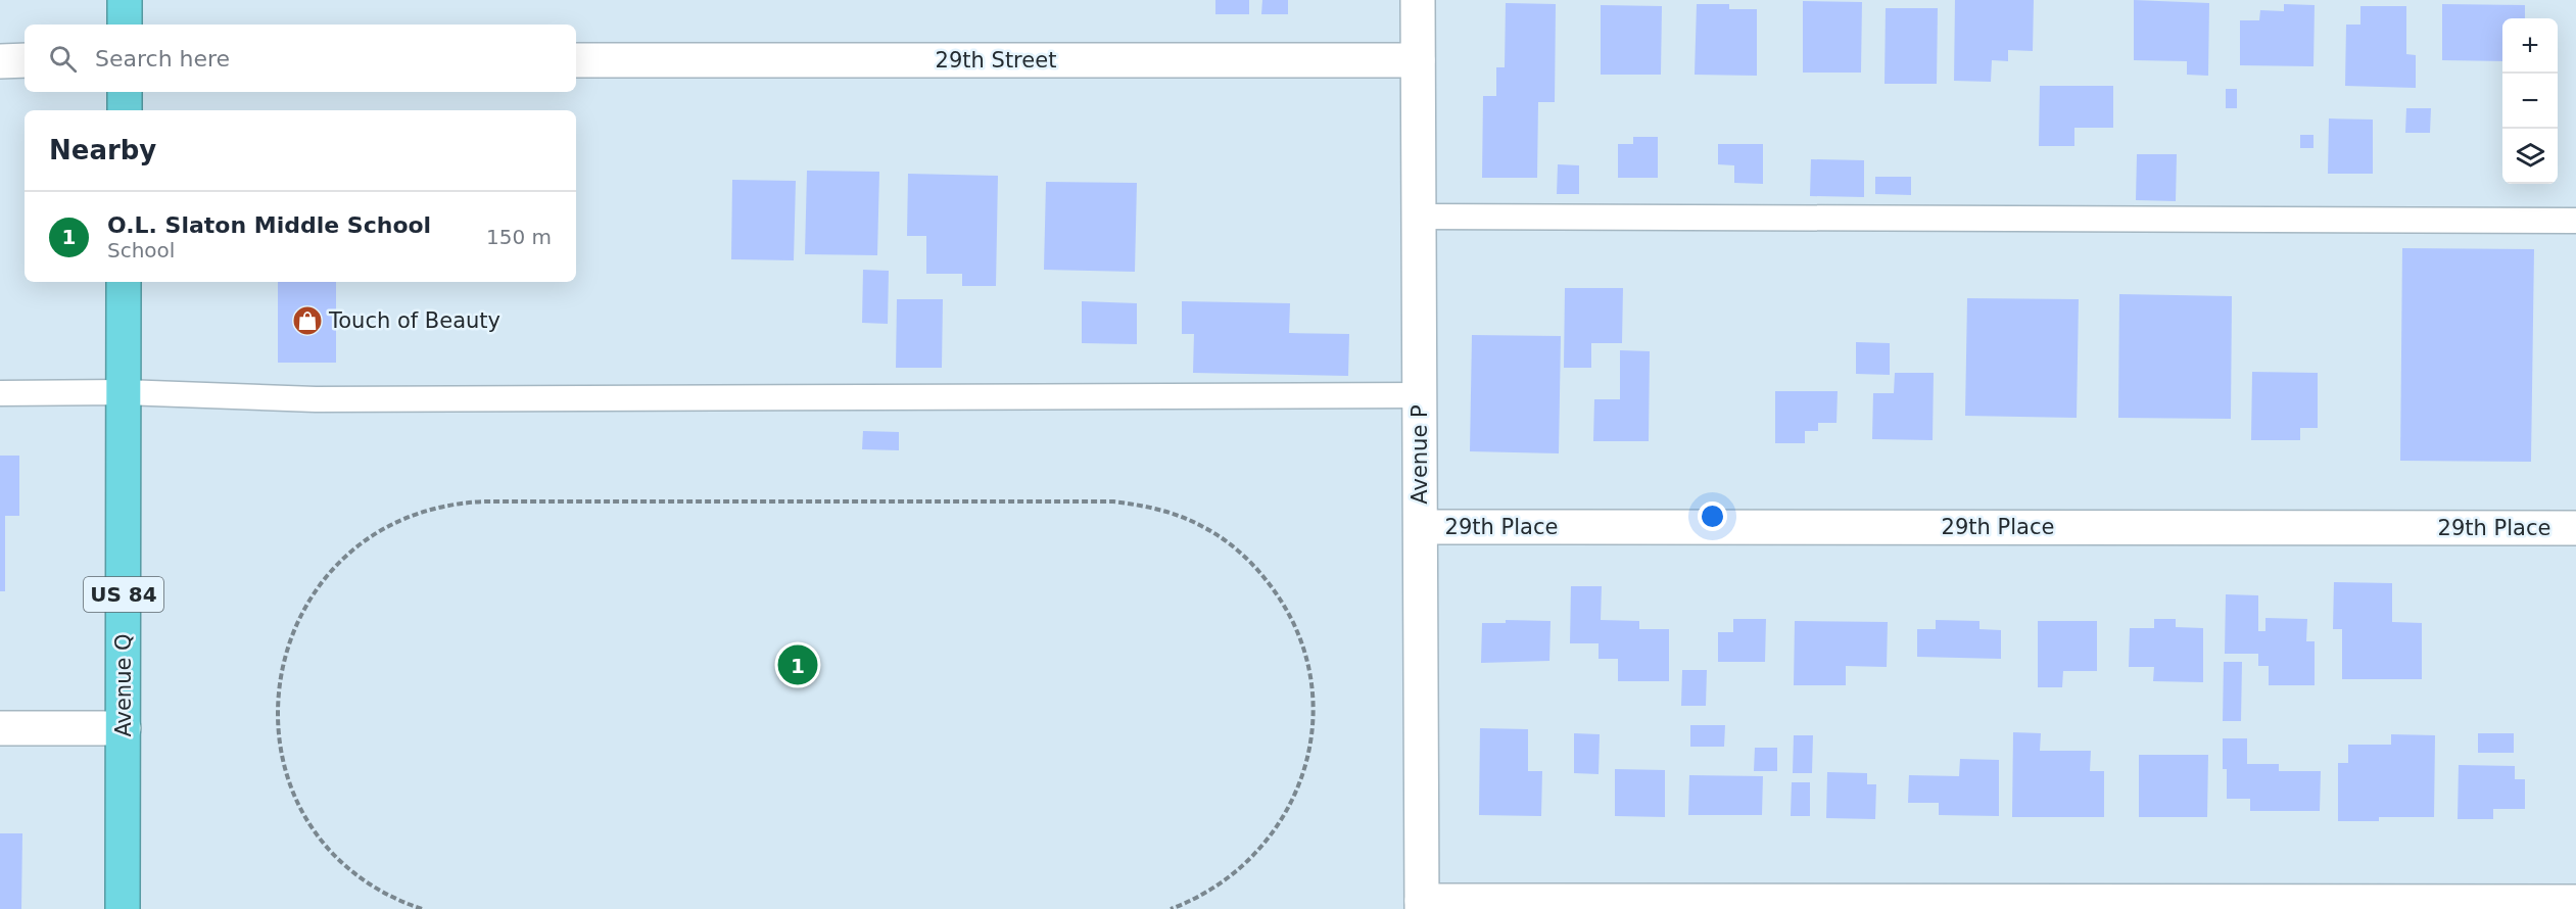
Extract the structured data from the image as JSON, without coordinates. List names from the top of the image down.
{
  "streets": {
    "highway": ["US 84", "Avenue Q"],
    "street": ["29th Street", "Avenue P", "29th Place"]
  },
  "crossings": [
    ["29th Street", "Avenue P"],
    ["Avenue P", "29th Place"]
  ],
  "places": {
    "shop": ["Touch of Beauty"]
  },
  "page": {
    "map_buttons": ["+", "−"],
    "search": "Search here",
    "heading": "Nearby",
    "list": [
      {
        "mark": "1",
        "name": "O.L. Slaton Middle School",
        "note": "School",
        "value": "150 m"
      }
    ],
    "pins": "1"
  }
}
